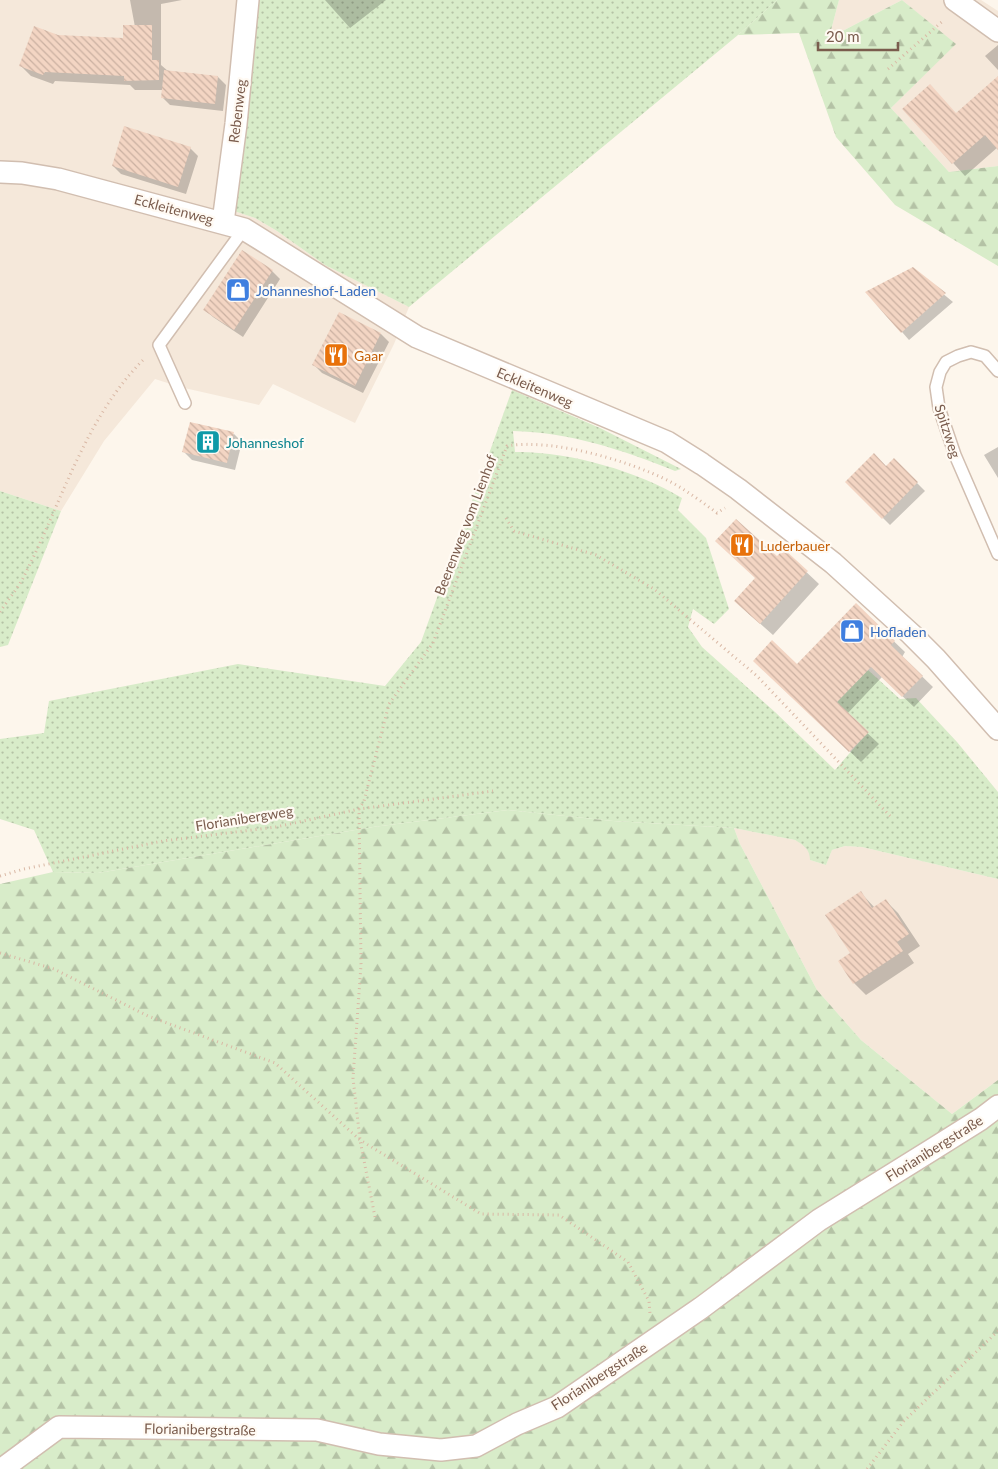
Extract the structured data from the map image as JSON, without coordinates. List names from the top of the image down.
{
  "streets": {
    "street": ["Rebenweg", "Eckleitenweg", "Florianibergstraße"],
    "lane": ["Spitzweg"],
    "path": ["Beerenweg vom Lienhof", "Florianibergweg"]
  },
  "crossings": [
    ["Rebenweg", "Eckleitenweg"],
    ["Eckleitenweg", "Beerenweg vom Lienhof"],
    ["Beerenweg vom Lienhof", "Florianibergweg"]
  ],
  "places": {
    "shop": ["Johanneshof-Laden", "Hofladen"],
    "restaurant": ["Gaar", "Luderbauer"],
    "building": ["Johanneshof"]
  },
  "scale_bar": "20 m"
}
